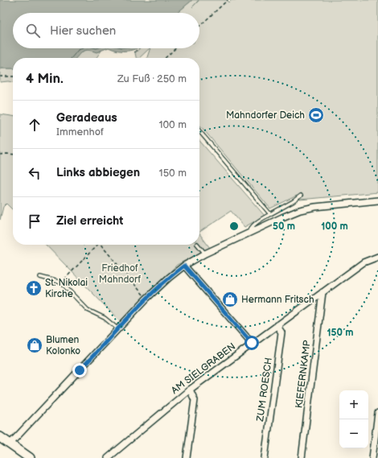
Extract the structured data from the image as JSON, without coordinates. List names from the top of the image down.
{
  "streets": {
    "street": ["AM SIELGRABEN", "KIEFERNKAMP", "ZUM ROESCH"]
  },
  "crossings": [
    ["AM SIELGRABEN", "KIEFERNKAMP"],
    ["AM SIELGRABEN", "ZUM ROESCH"]
  ],
  "parks": ["Friedhof Mahndorf"],
  "places": {
    "sports": ["Mahndorfer Deich"],
    "church": ["St. Nikolai Kirche"],
    "shop": ["Hermann Fritsch", "Blumen Kolonko"]
  },
  "page": {
    "search": "Hier suchen",
    "heading": ["4 Min.", "Zu Fuß · 250 m"],
    "list": [
      ["Geradeaus", "Immenhof", "100 m"],
      ["Links abbiegen", "150 m"],
      "Ziel erreicht"
    ],
    "map_buttons": ["+", "−"]
  },
  "rings": ["50 m", "100 m", "150 m"]
}
